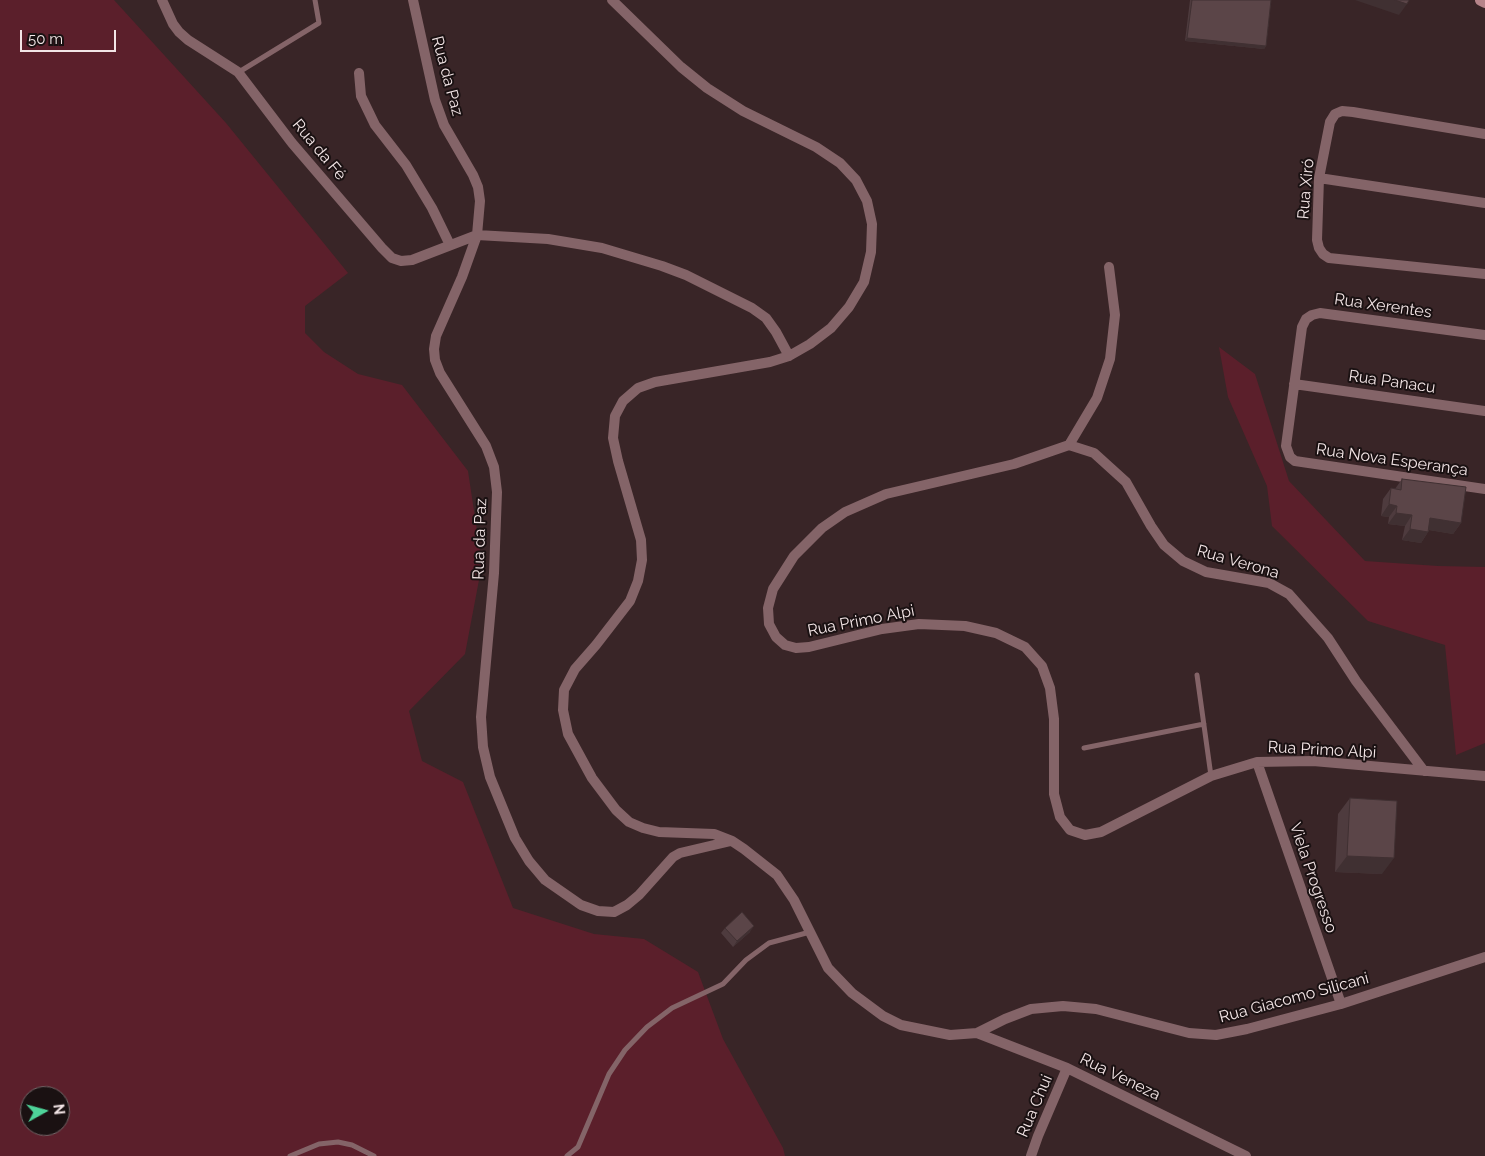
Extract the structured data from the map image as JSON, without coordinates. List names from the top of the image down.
{
  "streets": {
    "street": [
      "Rua da Paz",
      "Rua da Fé",
      "Rua Xiró",
      "Rua Xerentes",
      "Rua Panacu",
      "Rua Nova Esperança",
      "Rua Verona",
      "Rua Primo Alpi",
      "Viela Progresso",
      "Rua Giacomo Silicani",
      "Rua Veneza",
      "Rua Chui"
    ]
  },
  "crossings": [
    ["Rua da Paz", "Rua da Fé"],
    ["Rua da Paz", "Rua Giacomo Silicani"],
    ["Rua Xerentes", "Rua Panacu"],
    ["Rua Xerentes", "Rua Nova Esperança"],
    ["Rua Verona", "Rua Primo Alpi"],
    ["Rua Primo Alpi", "Viela Progresso"],
    ["Viela Progresso", "Rua Giacomo Silicani"],
    ["Rua Giacomo Silicani", "Rua Veneza"],
    ["Rua Veneza", "Rua Chui"]
  ],
  "scale_bar": "50 m",
  "north": "right"
}
